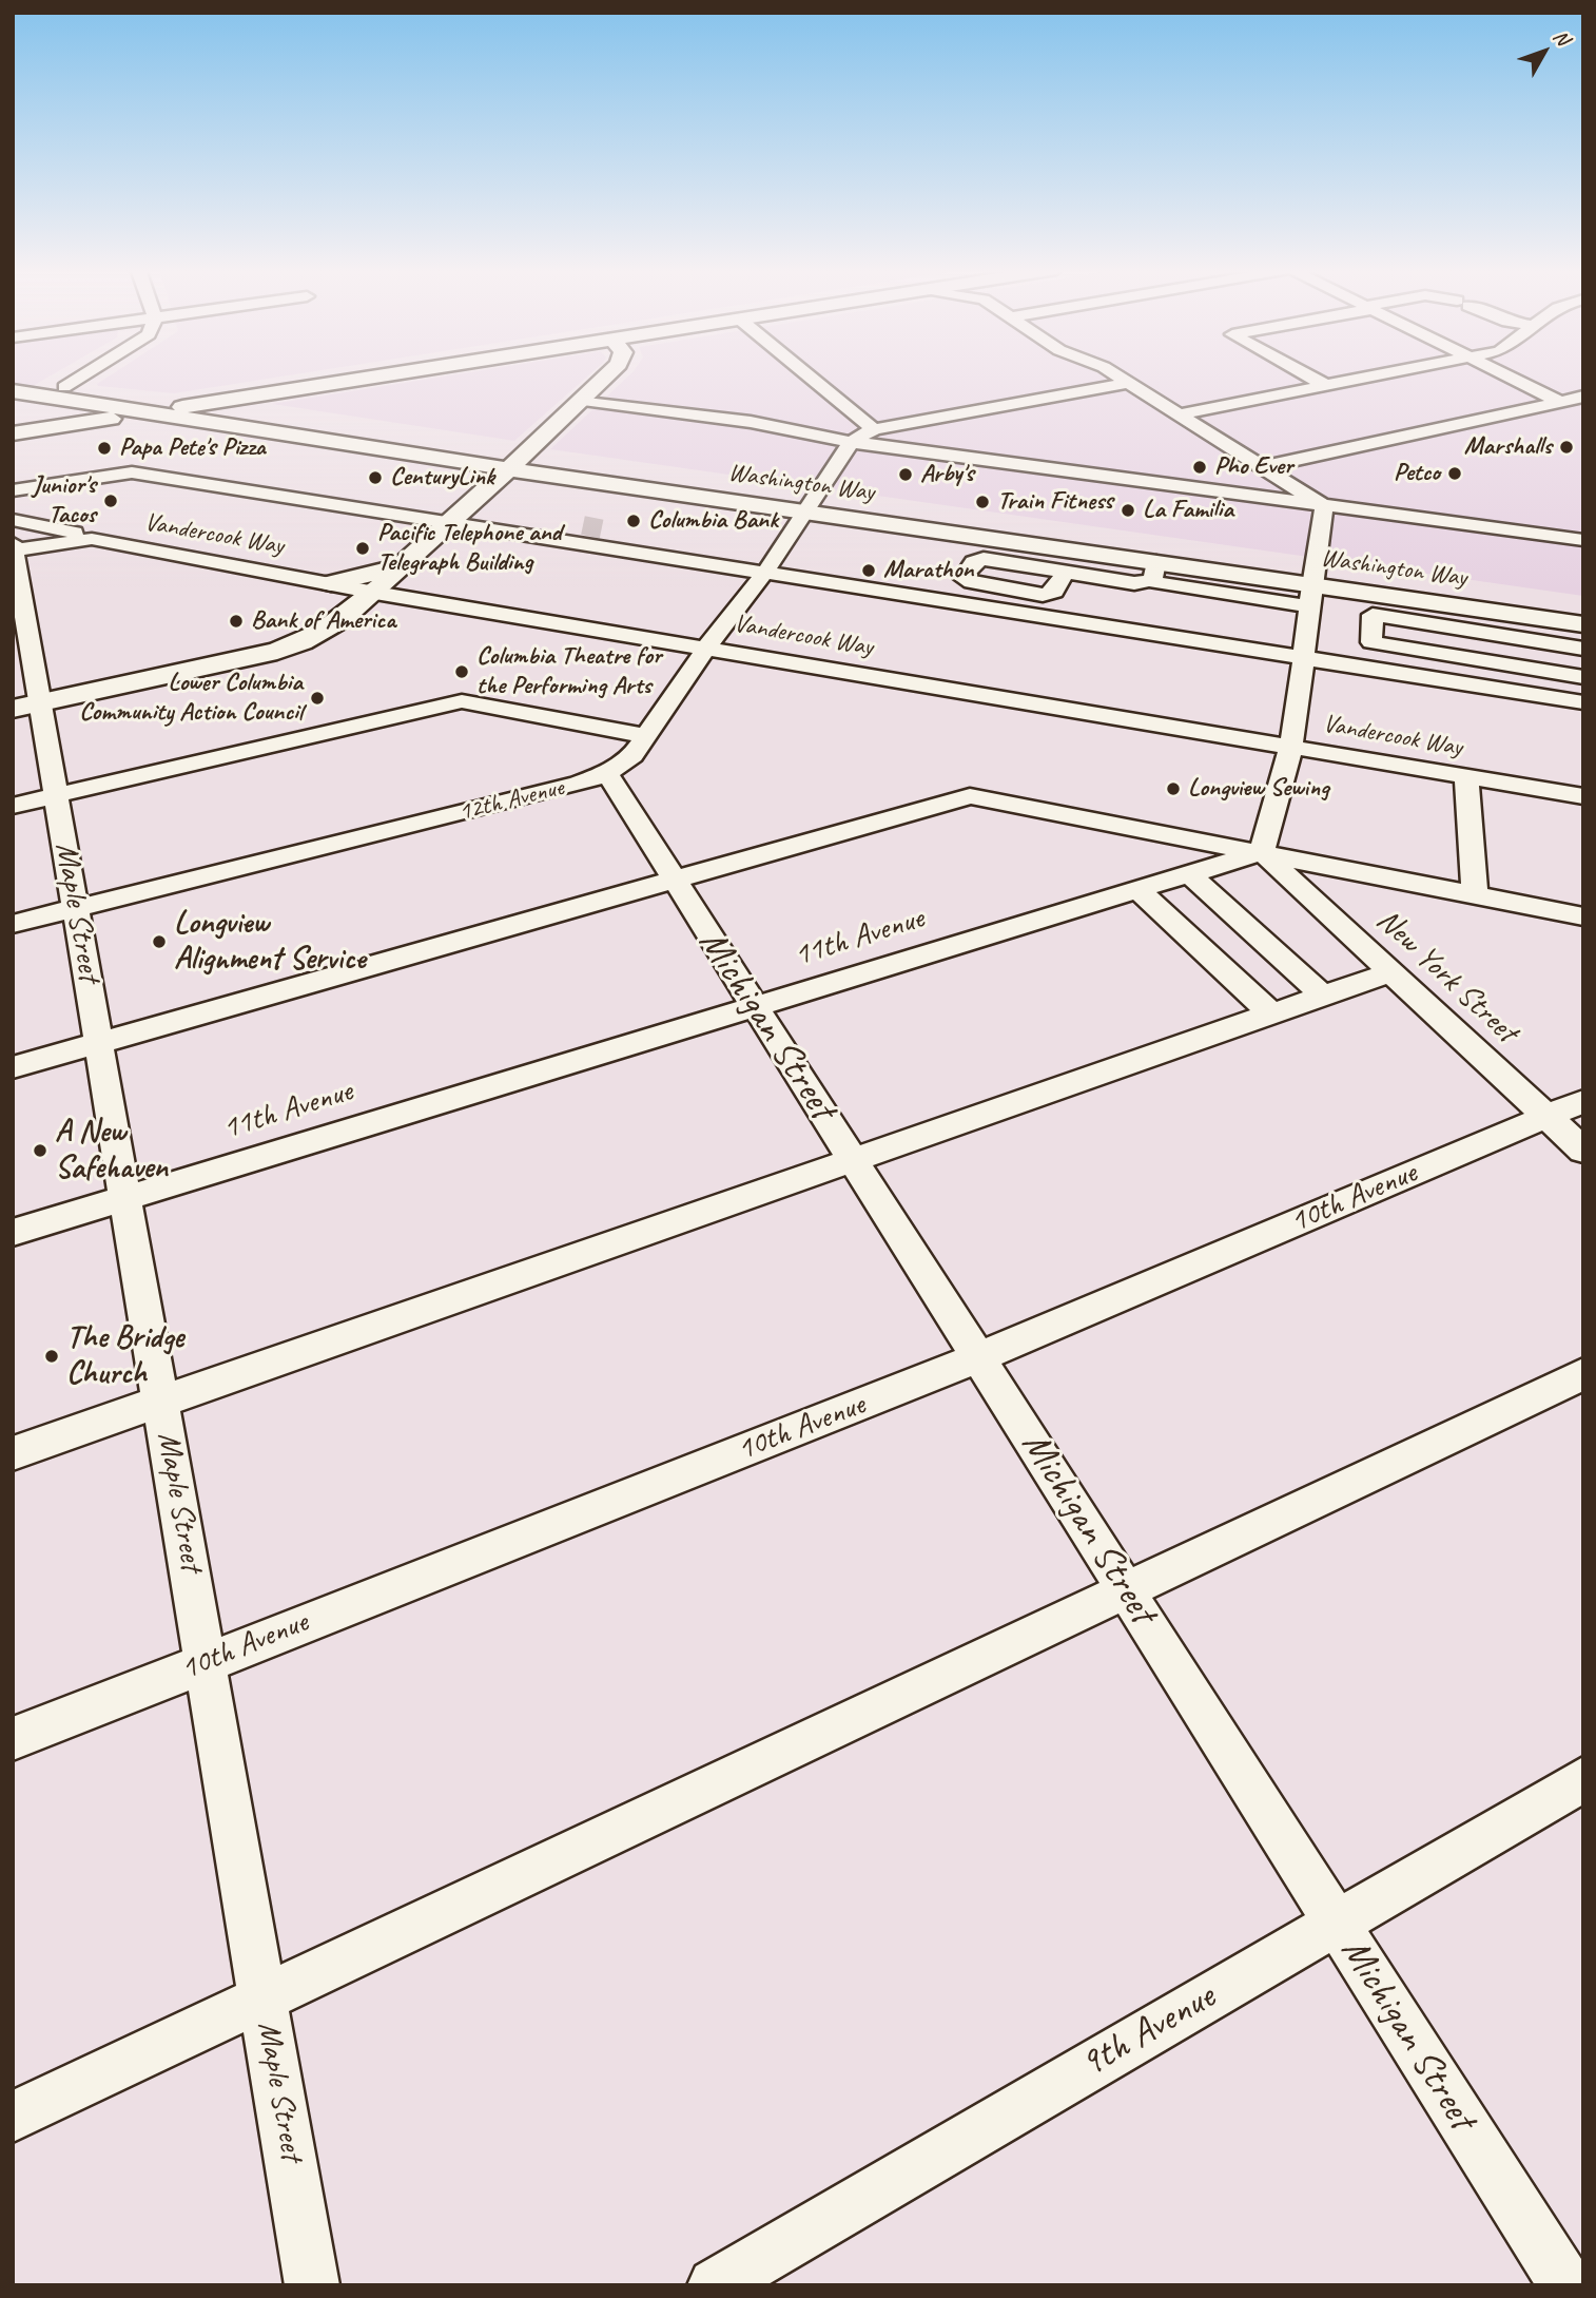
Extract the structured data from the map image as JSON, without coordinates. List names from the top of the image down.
{
  "streets": {
    "main road": ["Washington Way"],
    "street": [
      "Vandercook Way",
      "12th Avenue",
      "Maple Street",
      "11th Avenue",
      "New York Street",
      "Michigan Street",
      "10th Avenue",
      "9th Avenue"
    ]
  },
  "crossings": [
    ["Washington Way", "12th Avenue"],
    ["Vandercook Way", "12th Avenue"],
    ["Vandercook Way", "Maple Street"],
    ["12th Avenue", "Maple Street"],
    ["12th Avenue", "Michigan Street"],
    ["Maple Street", "11th Avenue"],
    ["Maple Street", "10th Avenue"],
    ["11th Avenue", "New York Street"],
    ["11th Avenue", "Michigan Street"],
    ["New York Street", "10th Avenue"],
    ["Michigan Street", "10th Avenue"],
    ["Michigan Street", "9th Avenue"]
  ],
  "places": [
    "Marshalls",
    "Papa Pete's Pizza",
    "Pho Ever",
    "Petco",
    "Arby's",
    "CenturyLink",
    "Junior's Tacos",
    "Train Fitness",
    "La Familia",
    "Columbia Bank",
    "Pacific Telephone and Telegraph Building",
    "Marathon",
    "Bank of America",
    "Columbia Theatre for the Performing Arts",
    "Lower Columbia Community Action Council",
    "Longview Sewing",
    "Longview Alignment Service",
    "A New Safehaven",
    "The Bridge Church"
  ],
  "north": "top right"
}
